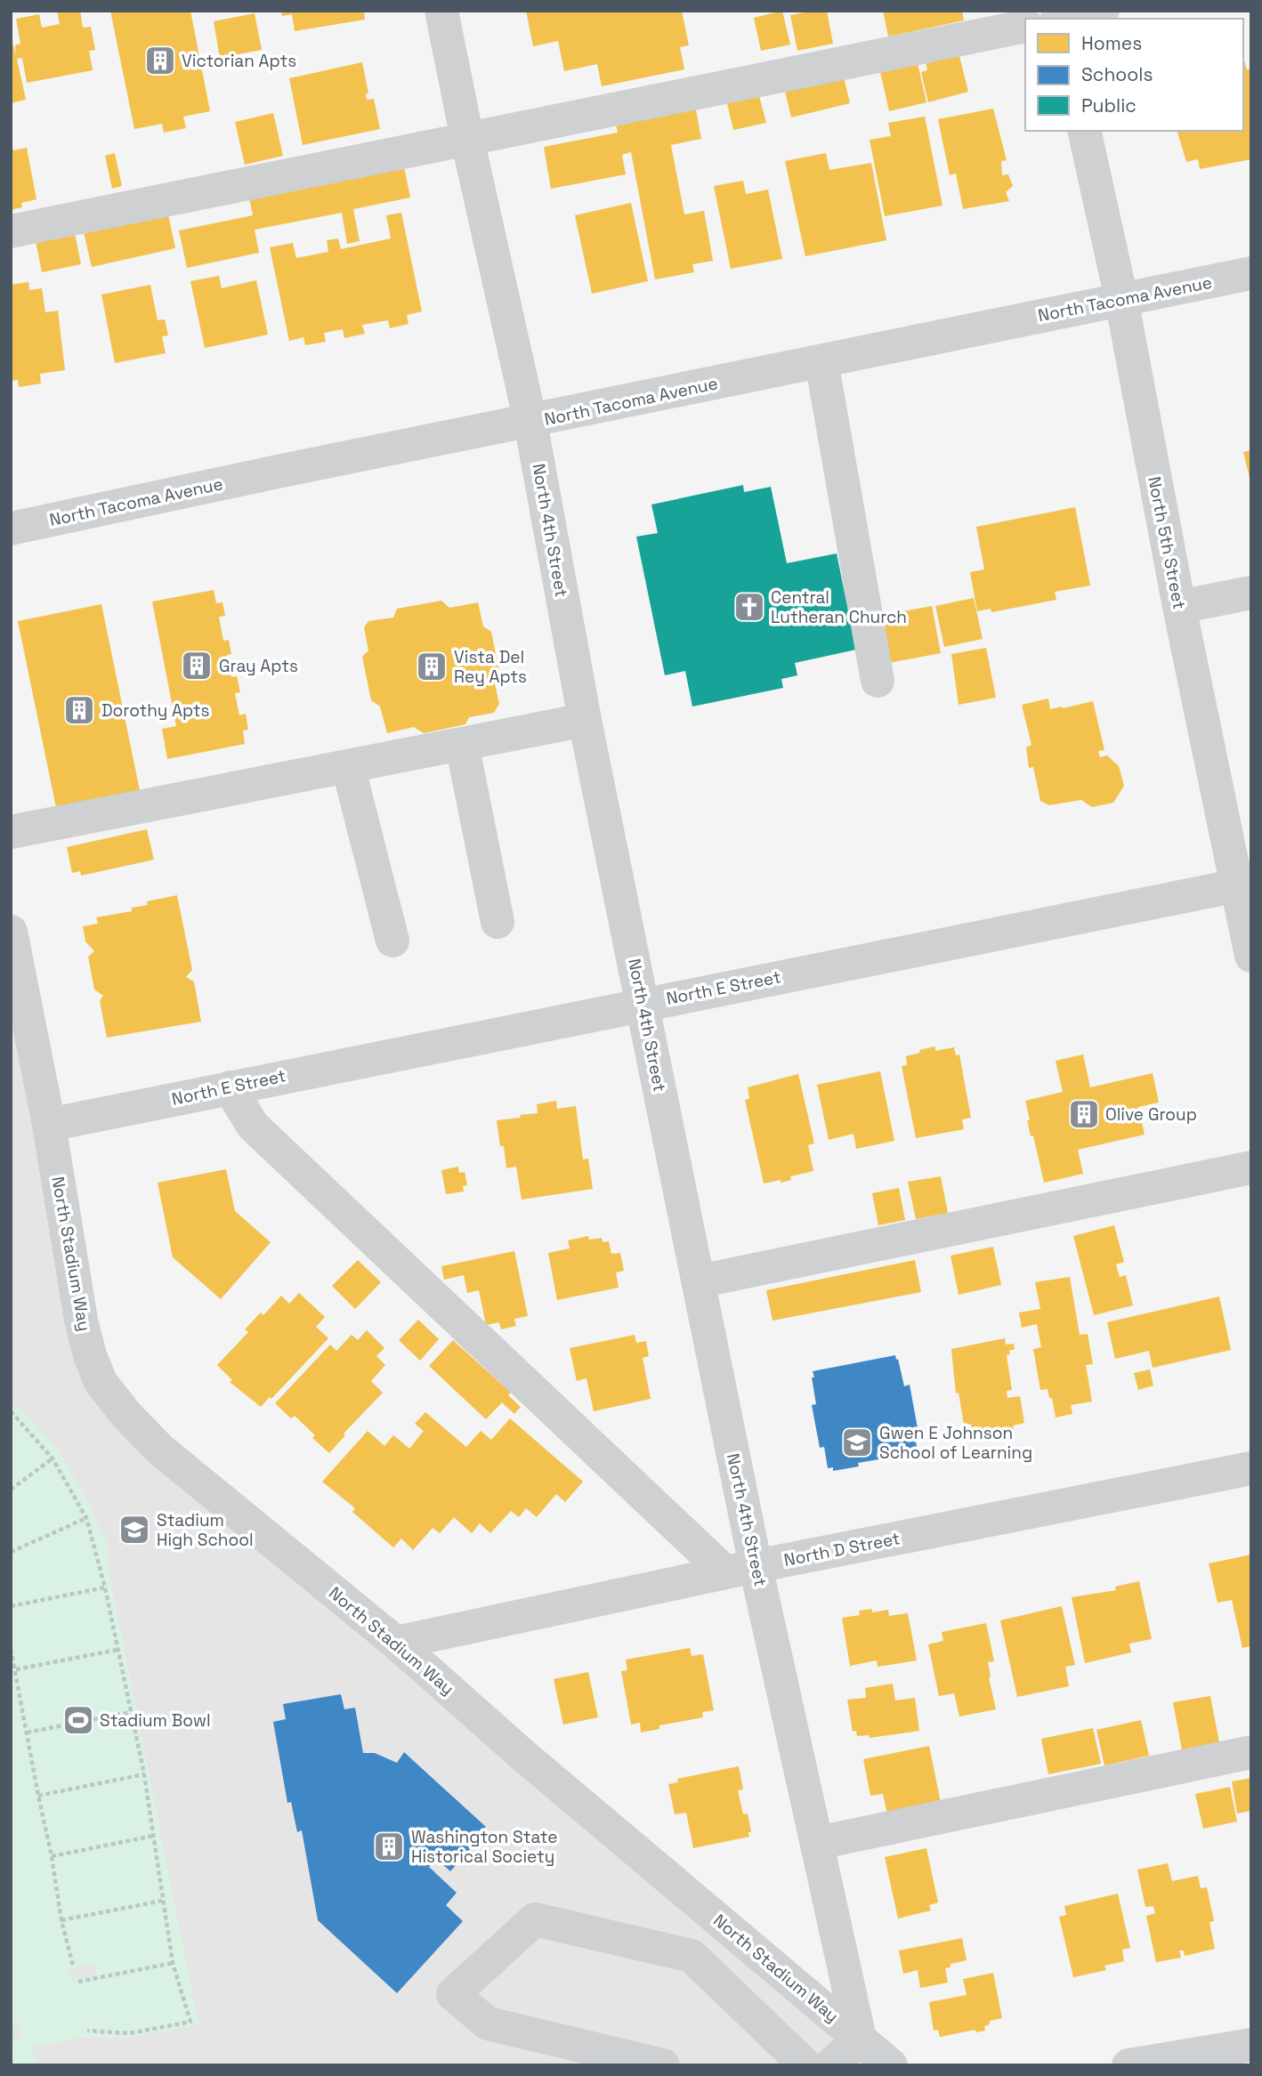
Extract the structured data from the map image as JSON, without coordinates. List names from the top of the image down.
{
  "streets": {
    "street": [
      "North Tacoma Avenue",
      "North 4th Street",
      "North 5th Street",
      "North E Street",
      "North Stadium Way",
      "North D Street"
    ]
  },
  "crossings": [
    ["North Tacoma Avenue", "North 4th Street"],
    ["North Tacoma Avenue", "North 5th Street"],
    ["North 4th Street", "North E Street"],
    ["North 4th Street", "North Stadium Way"],
    ["North 4th Street", "North D Street"],
    ["North 5th Street", "North E Street"],
    ["North E Street", "North Stadium Way"],
    ["North Stadium Way", "North D Street"]
  ],
  "places": {
    "building": [
      "Victorian Apts",
      "Gray Apts",
      "Vista Del Rey Apts",
      "Dorothy Apts",
      "Olive Group",
      "Washington State Historical Society"
    ],
    "church": ["Central Lutheran Church"],
    "school or university": ["Gwen E Johnson School of Learning", "Stadium High School"],
    "sports": ["Stadium Bowl"]
  },
  "legend": ["Homes", "Schools", "Public"]
}
